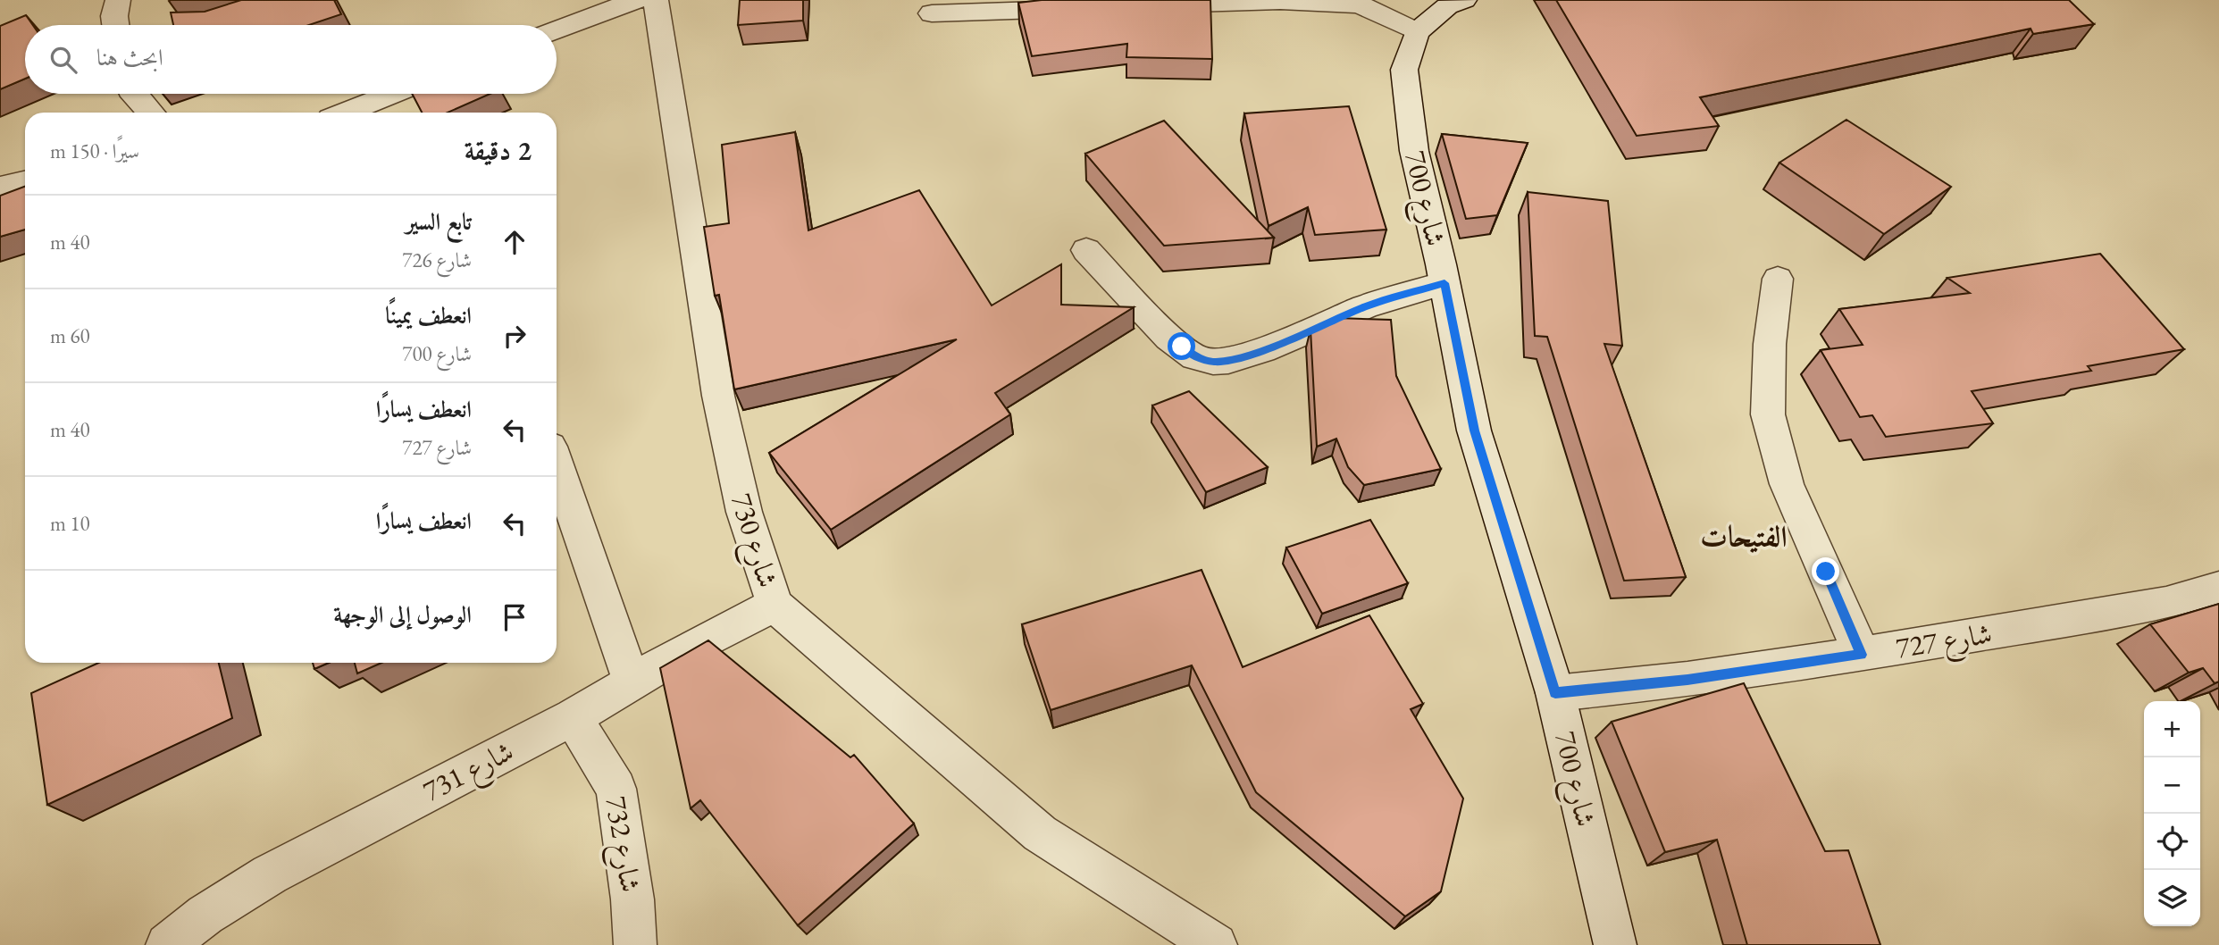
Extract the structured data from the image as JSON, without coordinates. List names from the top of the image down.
{
  "streets": {
    "street": [
      "شارع 700",
      "شارع 730",
      "شارع 727",
      "شارع 731",
      "شارع 732"
    ]
  },
  "crossings": [
    ["شارع 700", "شارع 727"],
    ["شارع 730", "شارع 731"],
    ["شارع 731", "شارع 732"]
  ],
  "districts": ["الفتيحات"],
  "page": {
    "search": "ابحث هنا",
    "heading": ["2 دقيقة", "سيرًا · 150 m"],
    "list": [
      ["تابع السير", "شارع 726", "40 m"],
      ["انعطف يمينًا", "شارع 700", "60 m"],
      ["انعطف يسارًا", "شارع 727", "40 m"],
      ["انعطف يسارًا", "10 m"],
      "الوصول إلى الوجهة"
    ],
    "map_buttons": ["+", "−"]
  }
}
